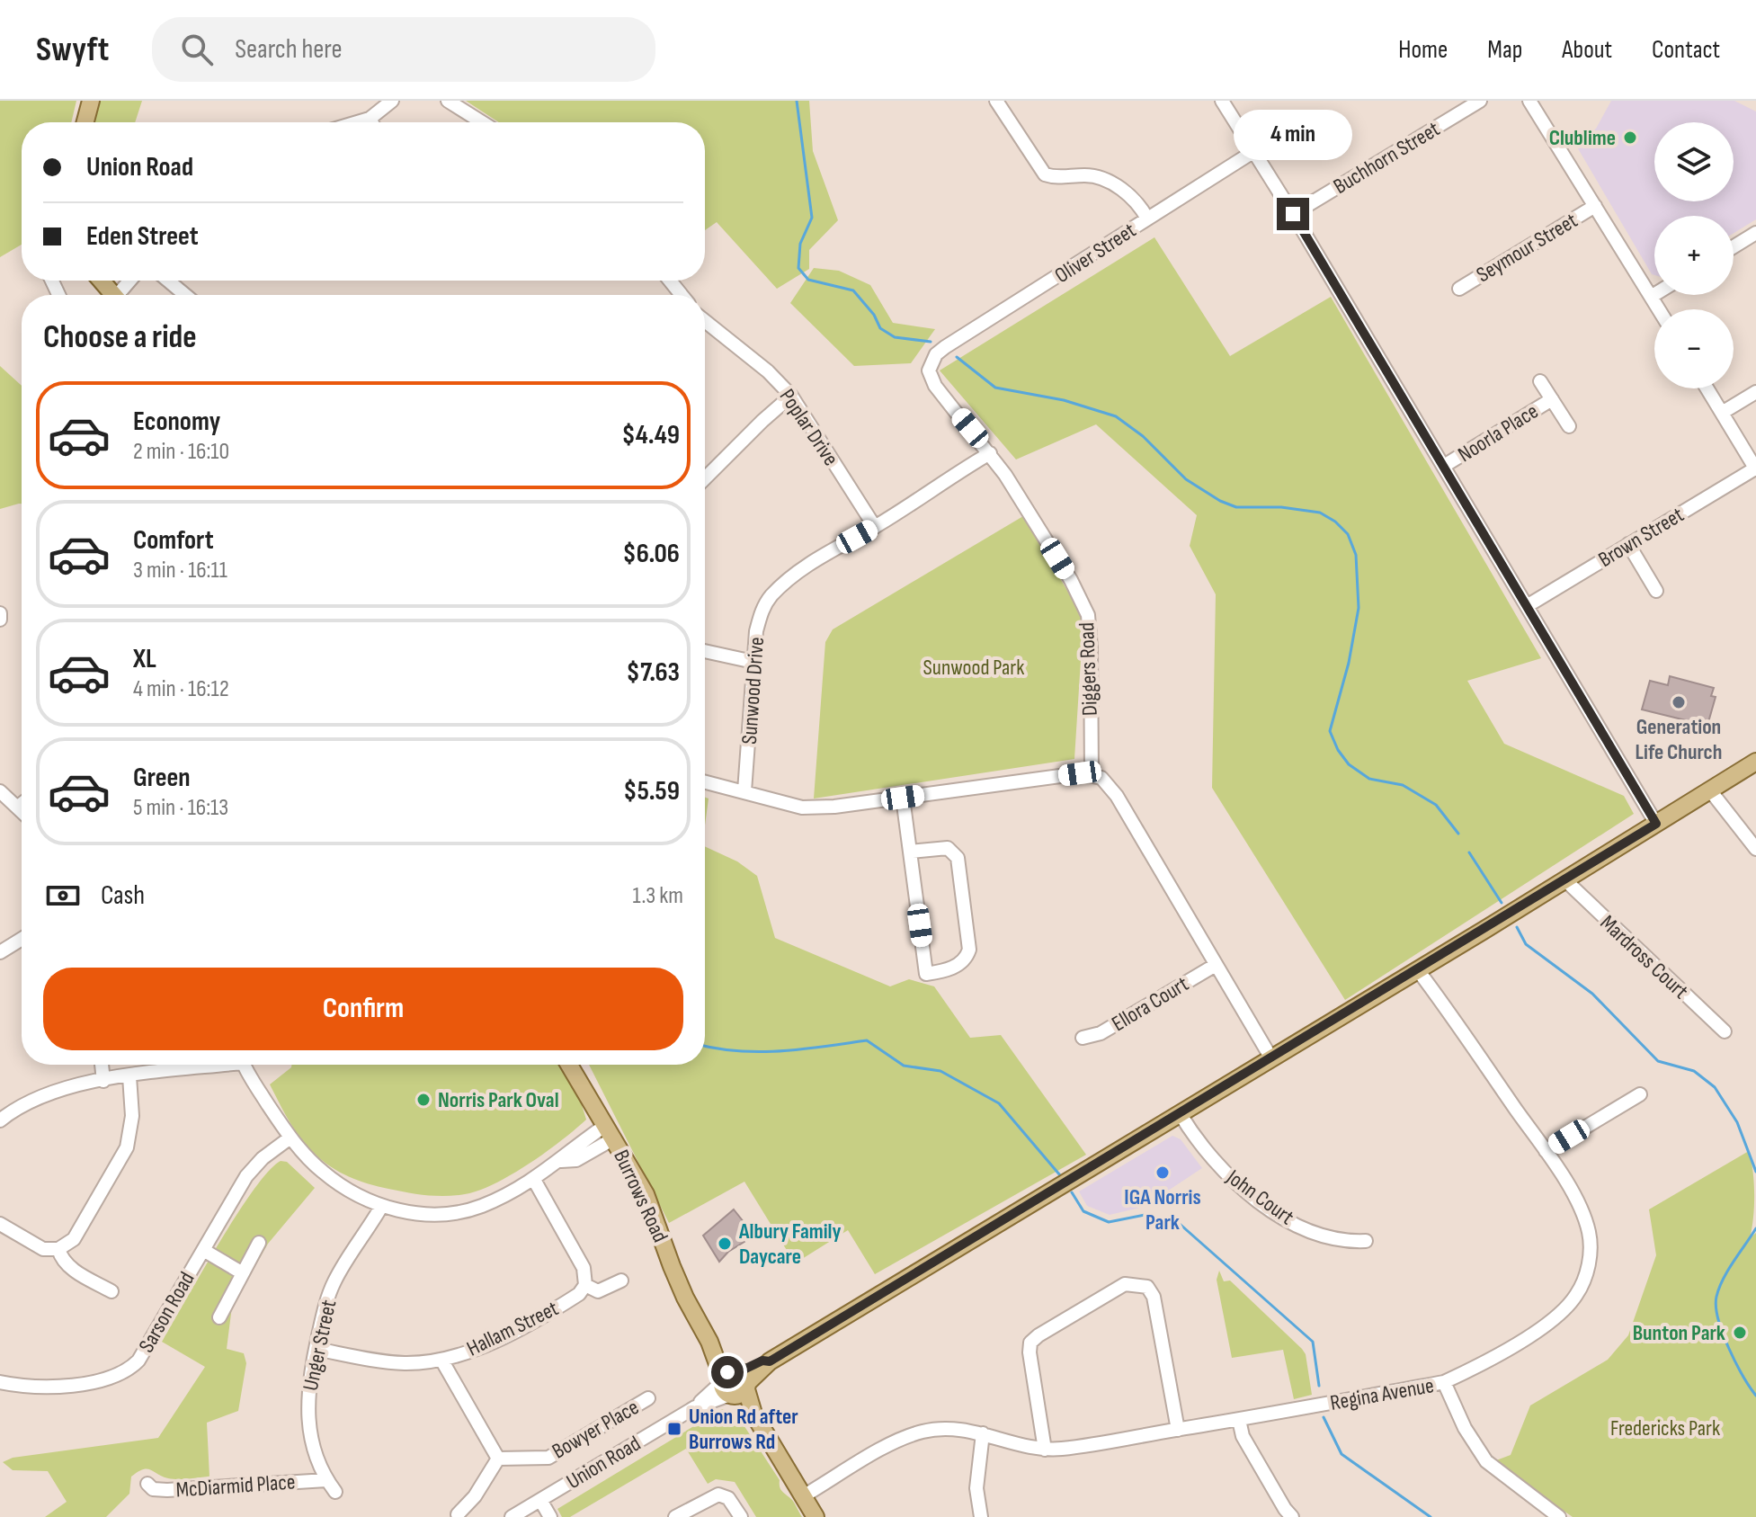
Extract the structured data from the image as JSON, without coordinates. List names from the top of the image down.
{
  "streets": {
    "main road": ["Burrows Road", "Union Road"],
    "street": [
      "Buchhorn Street",
      "Seymour Street",
      "Oliver Street",
      "Poplar Drive",
      "Noorla Place",
      "Brown Street",
      "Diggers Road",
      "Sunwood Drive",
      "Mardross Court",
      "Ellora Court",
      "John Court",
      "Sarson Road",
      "Hallam Street",
      "Unger Street",
      "Regina Avenue",
      "Bowyer Place",
      "McDiarmid Place"
    ]
  },
  "crossings": [
    ["Oliver Street", "Diggers Road"],
    ["Poplar Drive", "Sunwood Drive"],
    ["Diggers Road", "Sunwood Drive"],
    ["Mardross Court", "Union Road"],
    ["Burrows Road", "Regina Avenue"],
    ["Burrows Road", "Union Road"],
    ["John Court", "Union Road"],
    ["Hallam Street", "Unger Street"],
    ["Unger Street", "McDiarmid Place"],
    ["Regina Avenue", "Union Road"]
  ],
  "parks": ["Sunwood Park", "Fredericks Park"],
  "places": {
    "other": [
      "Clublime",
      "Generation Life Church",
      "Norris Park Oval",
      "IGA Norris Park",
      "Albury Family Daycare",
      "Bunton Park"
    ],
    "transit": ["Union Rd after Burrows Rd"]
  },
  "page": {
    "header": "Swyft",
    "search": "Search here",
    "nav": [
      "Home",
      "Map",
      "About",
      "Contact"
    ],
    "bubble": "4 min",
    "map_buttons": ["+", "−"],
    "banner": ["Union Road", "Eden Street"],
    "heading": "Choose a ride",
    "list": [
      {
        "name": "Economy",
        "note": "2 min · 16:10",
        "value": "$4.49"
      },
      {
        "name": "Comfort",
        "note": "3 min · 16:11",
        "value": "$6.06"
      },
      {
        "name": "XL",
        "note": "4 min · 16:12",
        "value": "$7.63"
      },
      {
        "name": "Green",
        "note": "5 min · 16:13",
        "value": "$5.59"
      }
    ],
    "pay": ["Cash", "1.3 km"],
    "buttons": "Confirm"
  }
}
